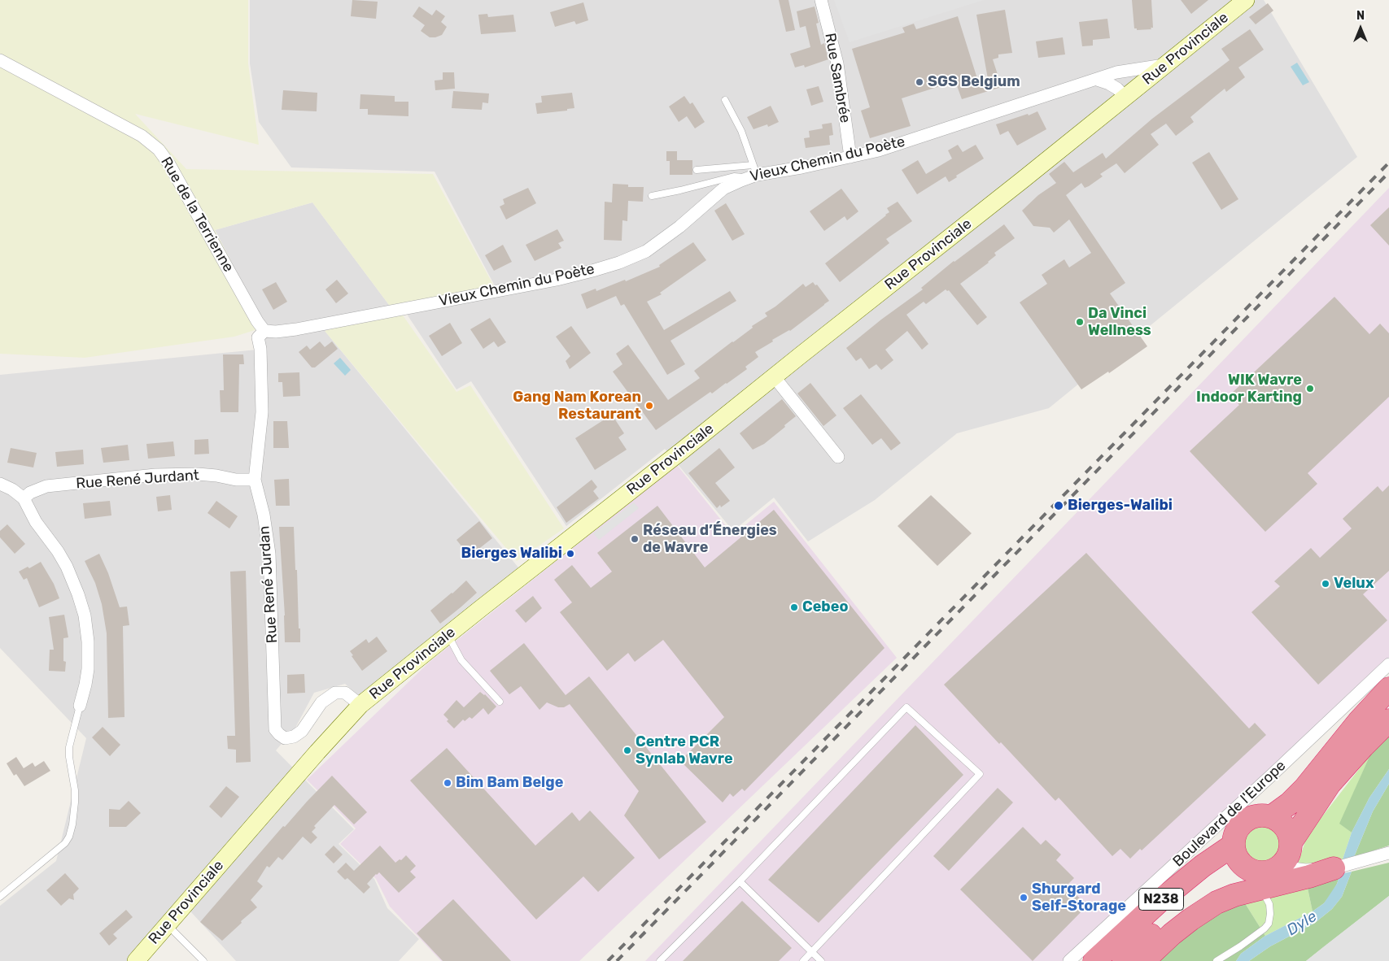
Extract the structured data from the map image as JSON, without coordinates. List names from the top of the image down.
{
  "streets": {
    "highway": ["Boulevard de l'Europe", "N238"],
    "main road": ["Rue Provinciale"],
    "street": [
      "Rue Sambrée",
      "Vieux Chemin du Poète",
      "Rue de la Terrienne",
      "Rue René Jurdant",
      "Rue René Jurdan"
    ]
  },
  "crossings": [
    ["Rue Provinciale", "Rue René Jurdan"],
    ["Rue Sambrée", "Vieux Chemin du Poète"],
    ["Vieux Chemin du Poète", "Rue de la Terrienne"],
    ["Vieux Chemin du Poète", "Rue René Jurdan"],
    ["Rue de la Terrienne", "Rue René Jurdan"],
    ["Rue René Jurdant", "Rue René Jurdan"],
    ["Boulevard de l'Europe", "N238"]
  ],
  "water": ["Dyle"],
  "places": [
    "SGS Belgium",
    "Da Vinci Wellness",
    "WIK Wavre Indoor Karting",
    "Gang Nam Korean Restaurant",
    "Bierges-Walibi",
    "Réseau d’Énergies de Wavre",
    "Bierges Walibi",
    "Velux",
    "Cebeo",
    "Centre PCR Synlab Wavre",
    "Bim Bam Belge",
    "Shurgard Self-Storage"
  ],
  "north": "top"
}
